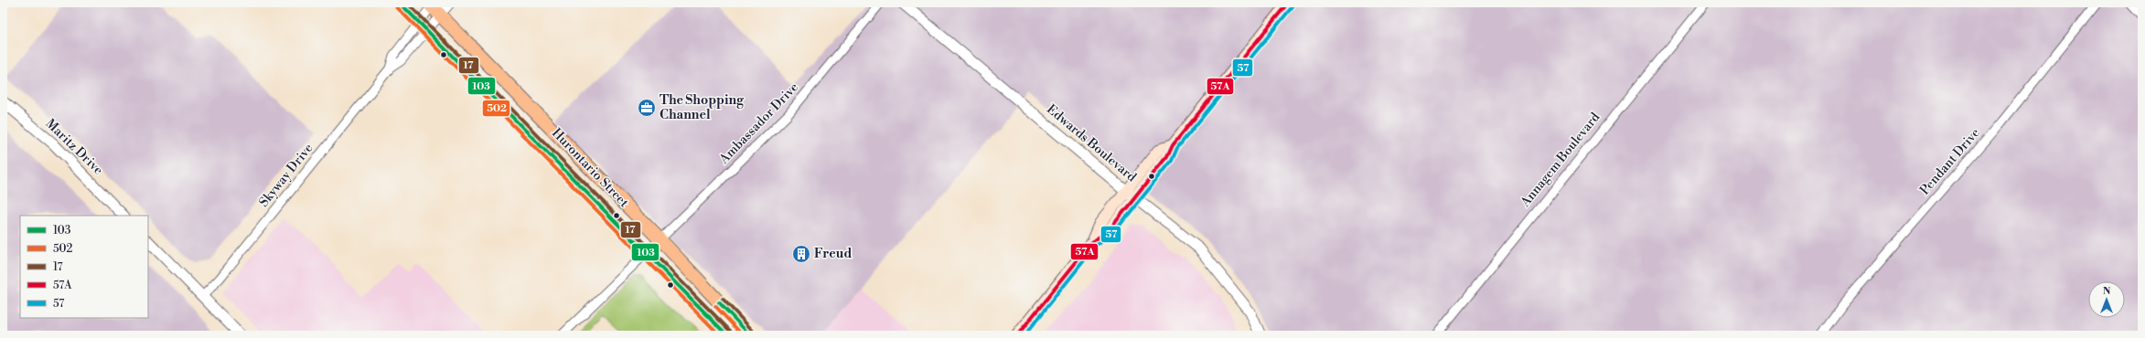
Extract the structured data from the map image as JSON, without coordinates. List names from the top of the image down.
{
  "streets": {
    "main road": ["Hurontario Street"],
    "street": [
      "Ambassador Drive",
      "Edwards Boulevard",
      "Maritz Drive",
      "Annagem Boulevard",
      "Pendant Drive",
      "Skyway Drive"
    ]
  },
  "crossings": [
    ["Ambassador Drive", "Hurontario Street"],
    ["Hurontario Street", "Skyway Drive"]
  ],
  "places": {
    "office": ["The Shopping Channel"],
    "building": ["Freud"]
  },
  "lines": [
    "transit line 103",
    "transit line 17",
    "transit line 57A",
    "transit line 502",
    "transit line 57"
  ],
  "legend": [
    "103",
    "502",
    "17",
    "57A",
    "57"
  ],
  "north": "top"
}
